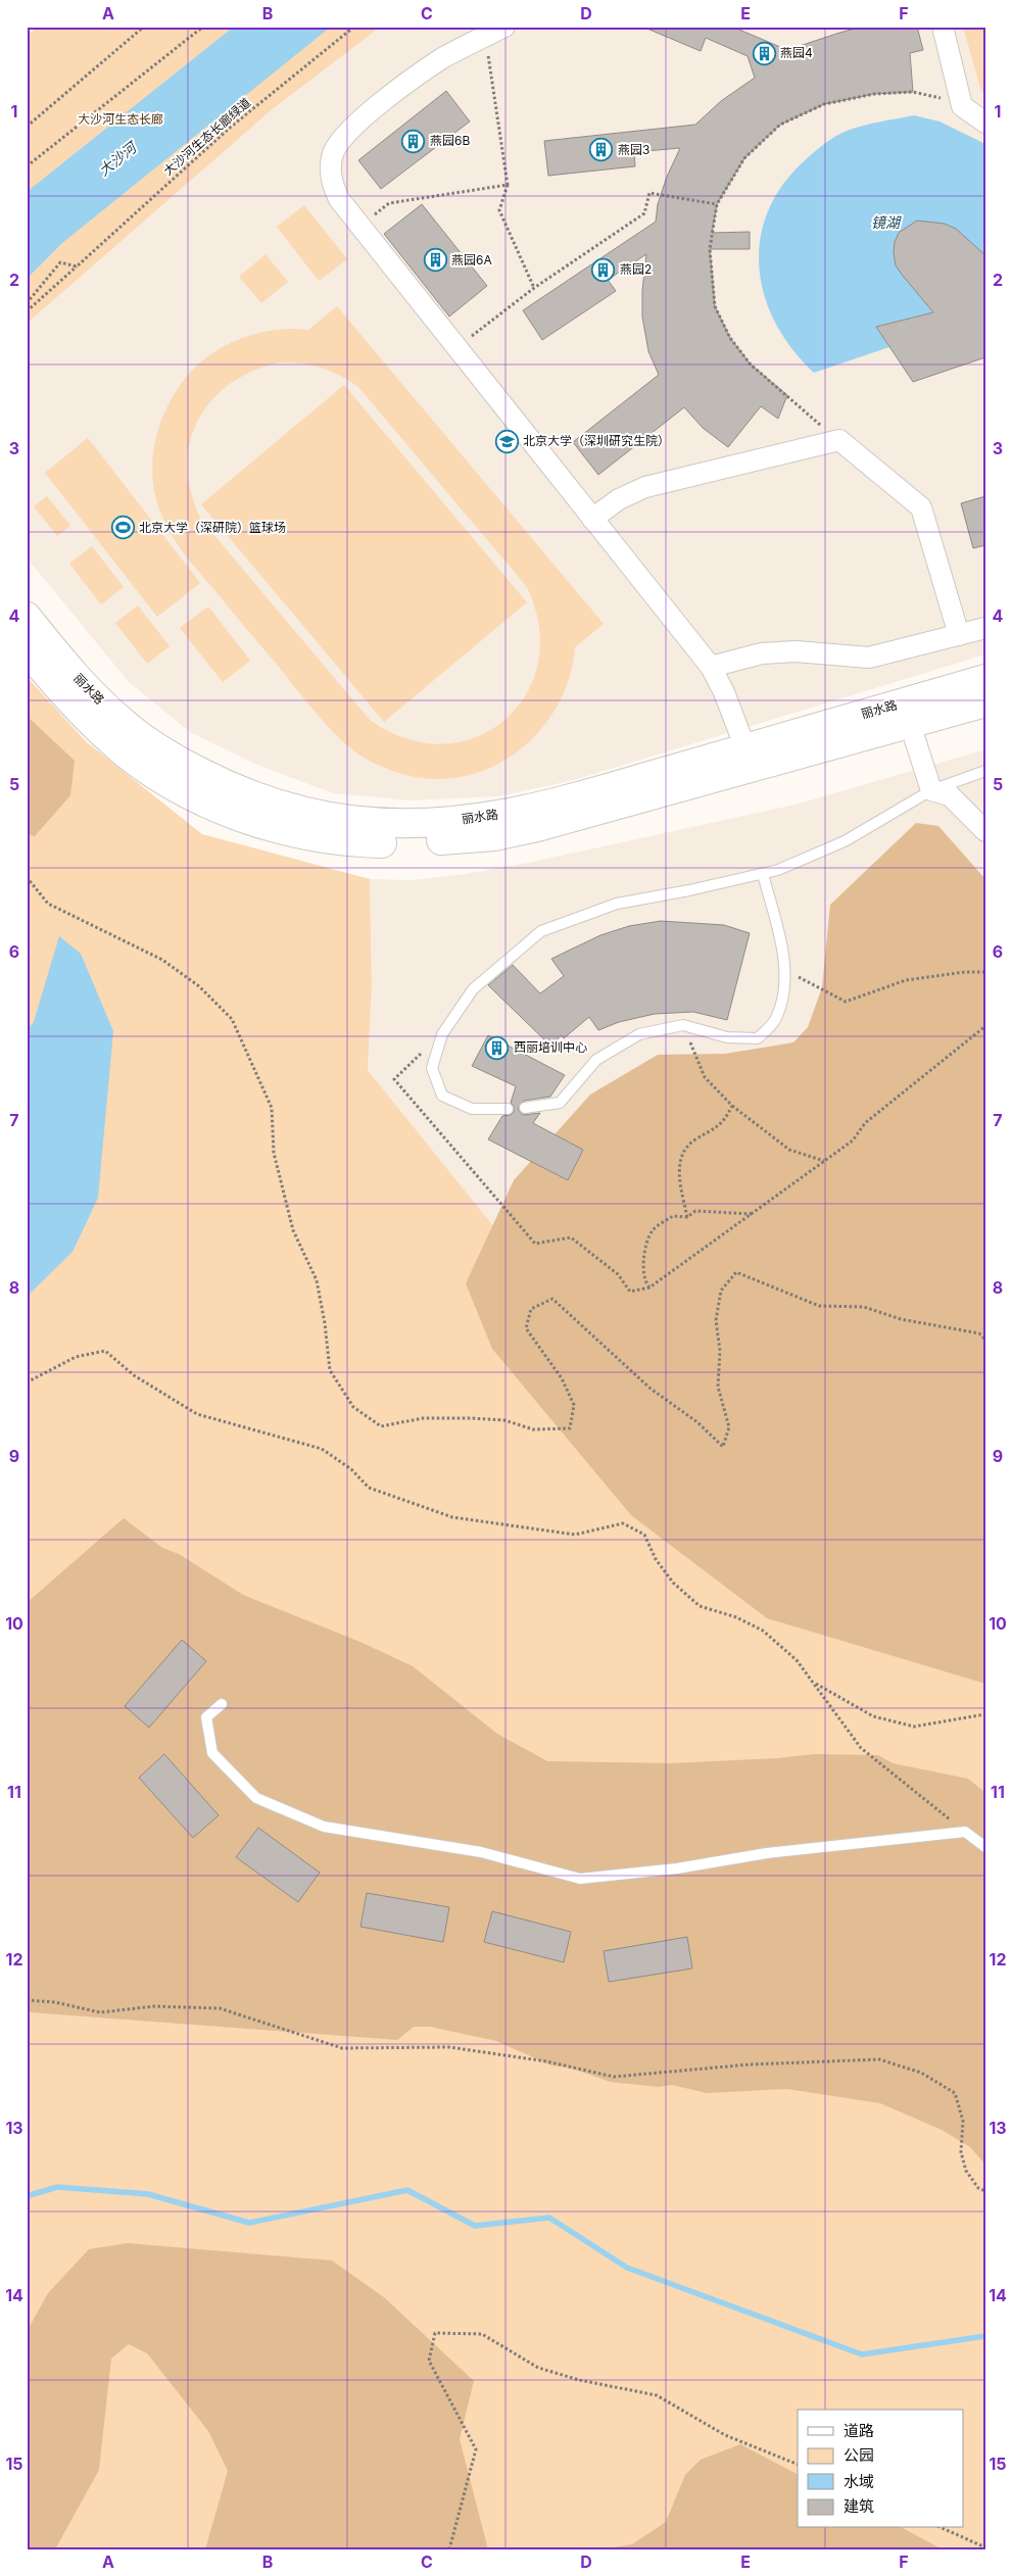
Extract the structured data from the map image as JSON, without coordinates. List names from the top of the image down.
{
  "streets": {
    "main road": ["丽水路"],
    "path": ["大沙河生态长廊绿道"]
  },
  "water": ["大沙河", "镜湖"],
  "parks": ["大沙河生态长廊"],
  "places": {
    "building": [
      "燕园4",
      "燕园6B",
      "燕园3",
      "燕园6A",
      "燕园2",
      "西丽培训中心"
    ],
    "school or university": ["北京大学（深圳研究生院）"],
    "sports": ["北京大学（深研院）篮球场"]
  },
  "legend": [
    "道路",
    "公园",
    "水域",
    "建筑"
  ],
  "grid": {
    "columns": [
      "A",
      "B",
      "C",
      "D",
      "E",
      "F"
    ],
    "rows": [
      "1",
      "2",
      "3",
      "4",
      "5",
      "6",
      "7",
      "8",
      "9",
      "10",
      "11",
      "12",
      "13",
      "14",
      "15"
    ]
  }
}
